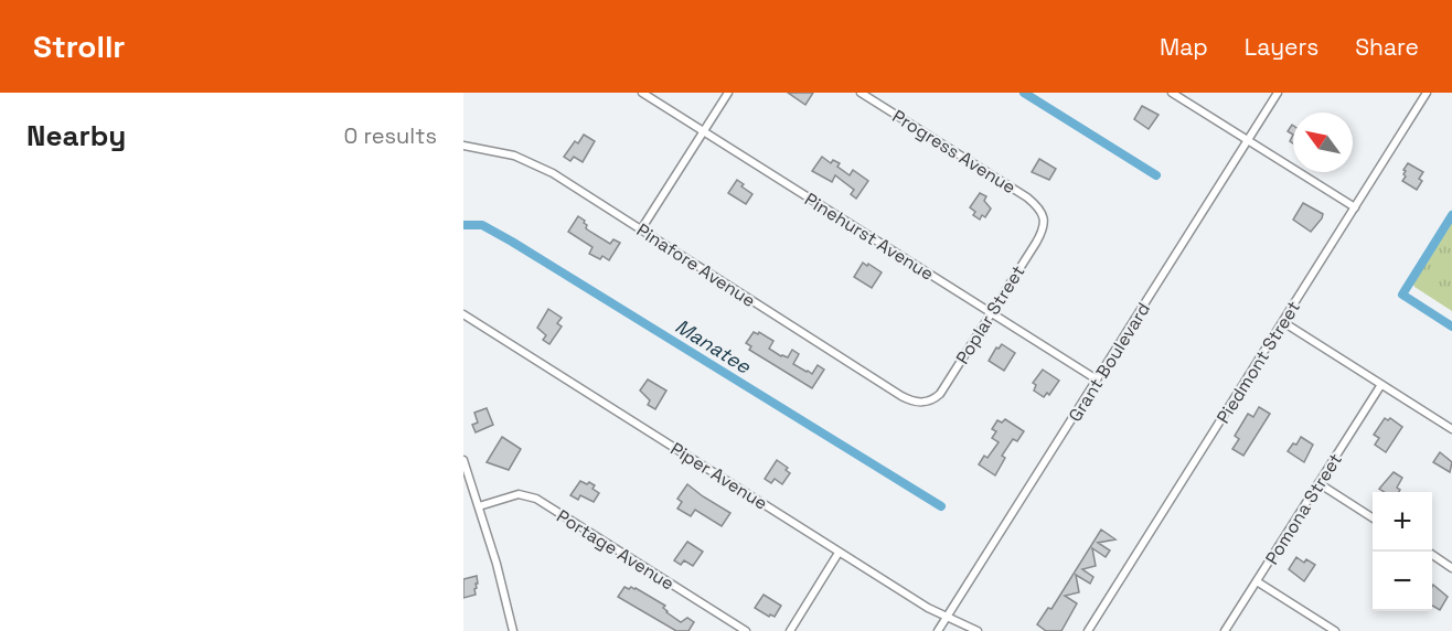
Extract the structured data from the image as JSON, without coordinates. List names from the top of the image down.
{
  "streets": {
    "street": [
      "Progress Avenue",
      "Pinehurst Avenue",
      "Pinafore Avenue",
      "Poplar Street",
      "Grant Boulevard",
      "Piedmont Street",
      "Piper Avenue",
      "Pomona Street",
      "Portage Avenue"
    ]
  },
  "crossings": [
    ["Progress Avenue", "Poplar Street"],
    ["Pinehurst Avenue", "Poplar Street"],
    ["Pinehurst Avenue", "Grant Boulevard"],
    ["Pinafore Avenue", "Poplar Street"],
    ["Grant Boulevard", "Piper Avenue"]
  ],
  "water": ["Manatee"],
  "north": "top left",
  "page": {
    "header": "Strollr",
    "nav": ["Map", "Layers", "Share"],
    "heading": ["Nearby", "0 results"],
    "map_buttons": ["+", "−"]
  }
}
